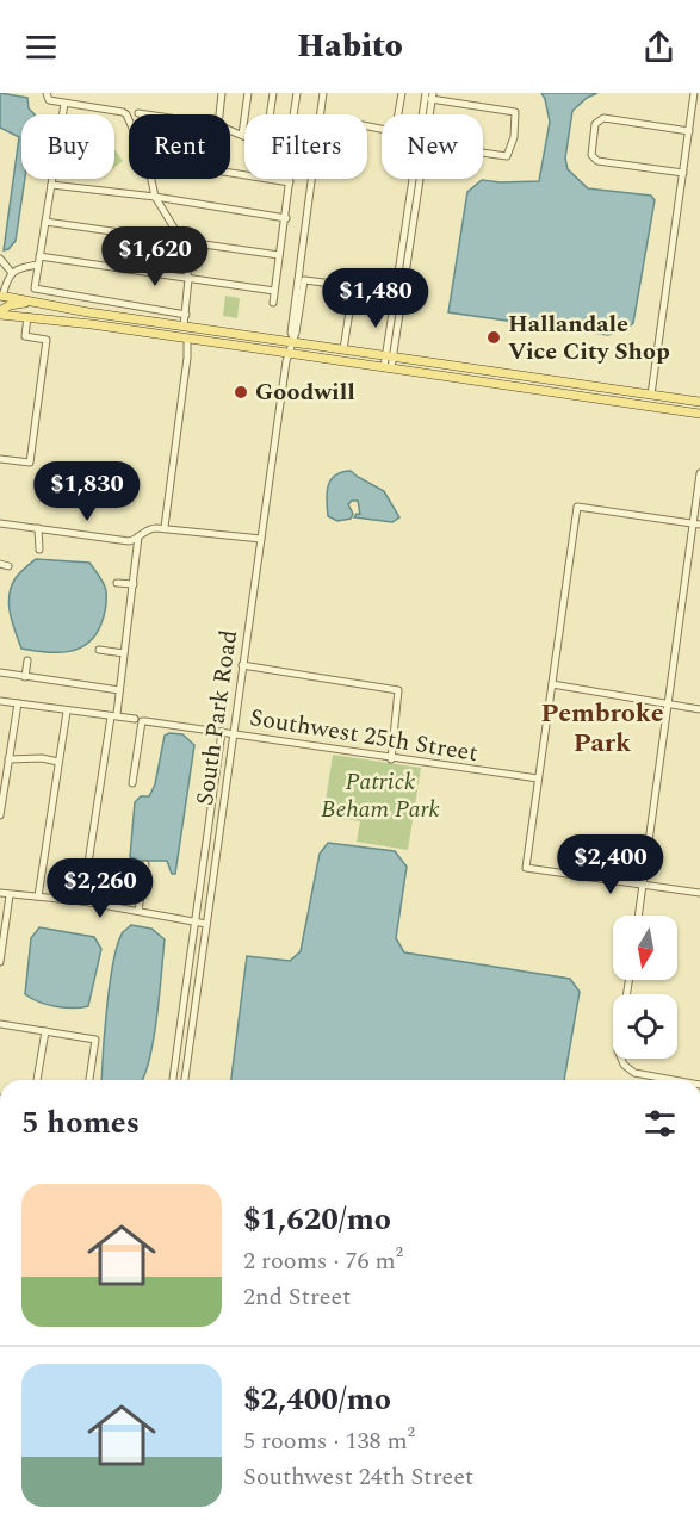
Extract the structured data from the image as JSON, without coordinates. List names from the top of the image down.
{
  "streets": {
    "street": ["South Park Road", "Southwest 25th Street"]
  },
  "crossings": [
    ["South Park Road", "Southwest 25th Street"]
  ],
  "districts": ["Pembroke Park"],
  "parks": ["Patrick Beham Park"],
  "places": ["Hallandale Vice City Shop", "Goodwill"],
  "north": "bottom",
  "page": {
    "header": "Habito",
    "chip": [
      "Buy",
      "Rent",
      "Filters",
      "New"
    ],
    "price": [
      "$1,620",
      "$1,480",
      "$1,830",
      "$2,400",
      "$2,260"
    ],
    "heading": "5 homes",
    "list": [
      {
        "name": "$1,620/mo",
        "note": "2 rooms · 76 m² · 2nd Street"
      },
      {
        "name": "$2,400/mo",
        "note": "5 rooms · 138 m² · Southwest 24th Street"
      }
    ]
  }
}
